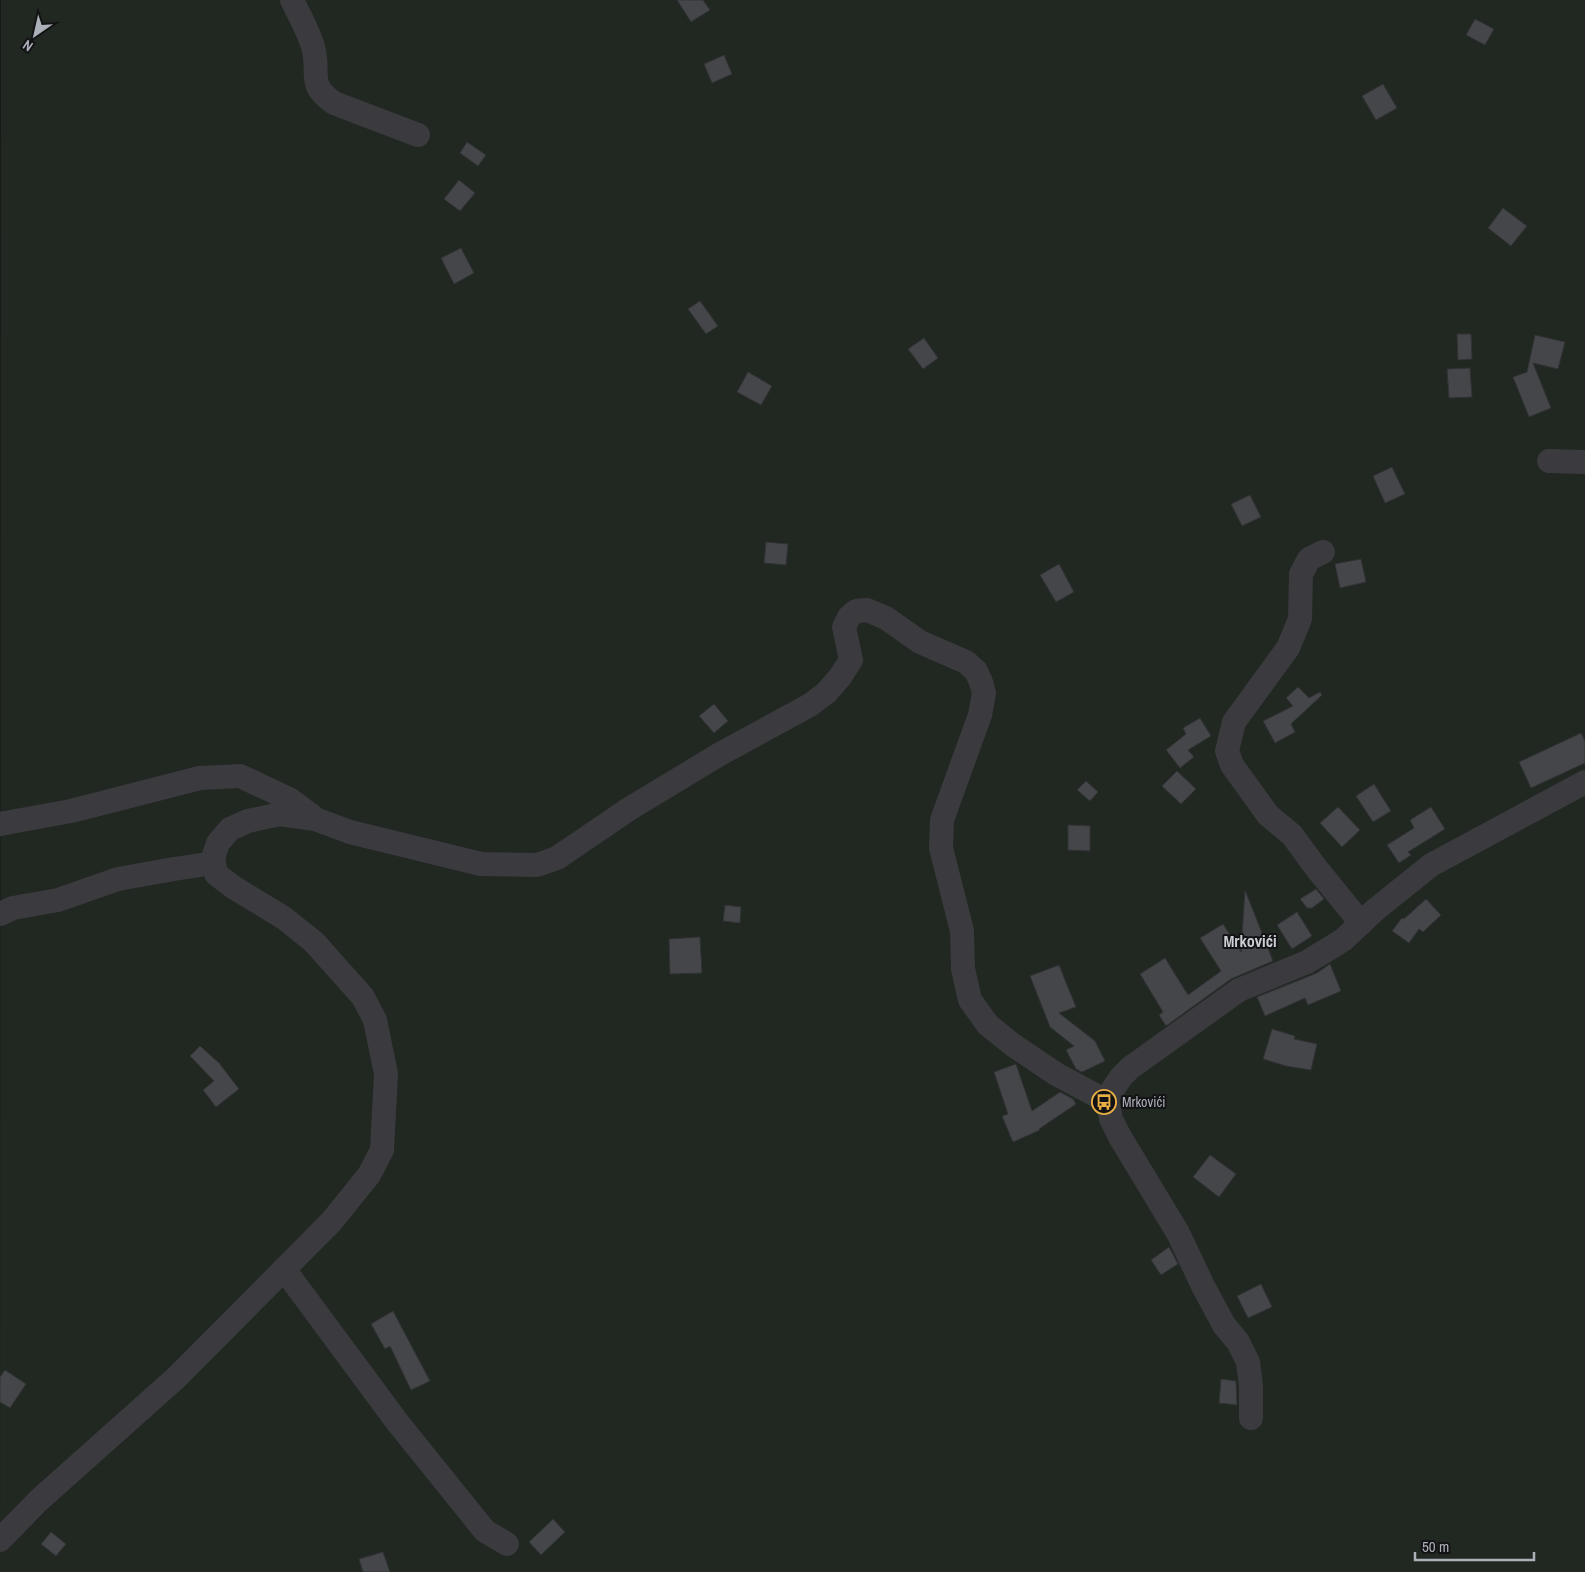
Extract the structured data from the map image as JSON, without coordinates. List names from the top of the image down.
{
  "districts": ["Mrkovići"],
  "places": {
    "bus stop": ["Mrkovići"]
  },
  "scale_bar": "50 m",
  "north": "bottom left"
}
